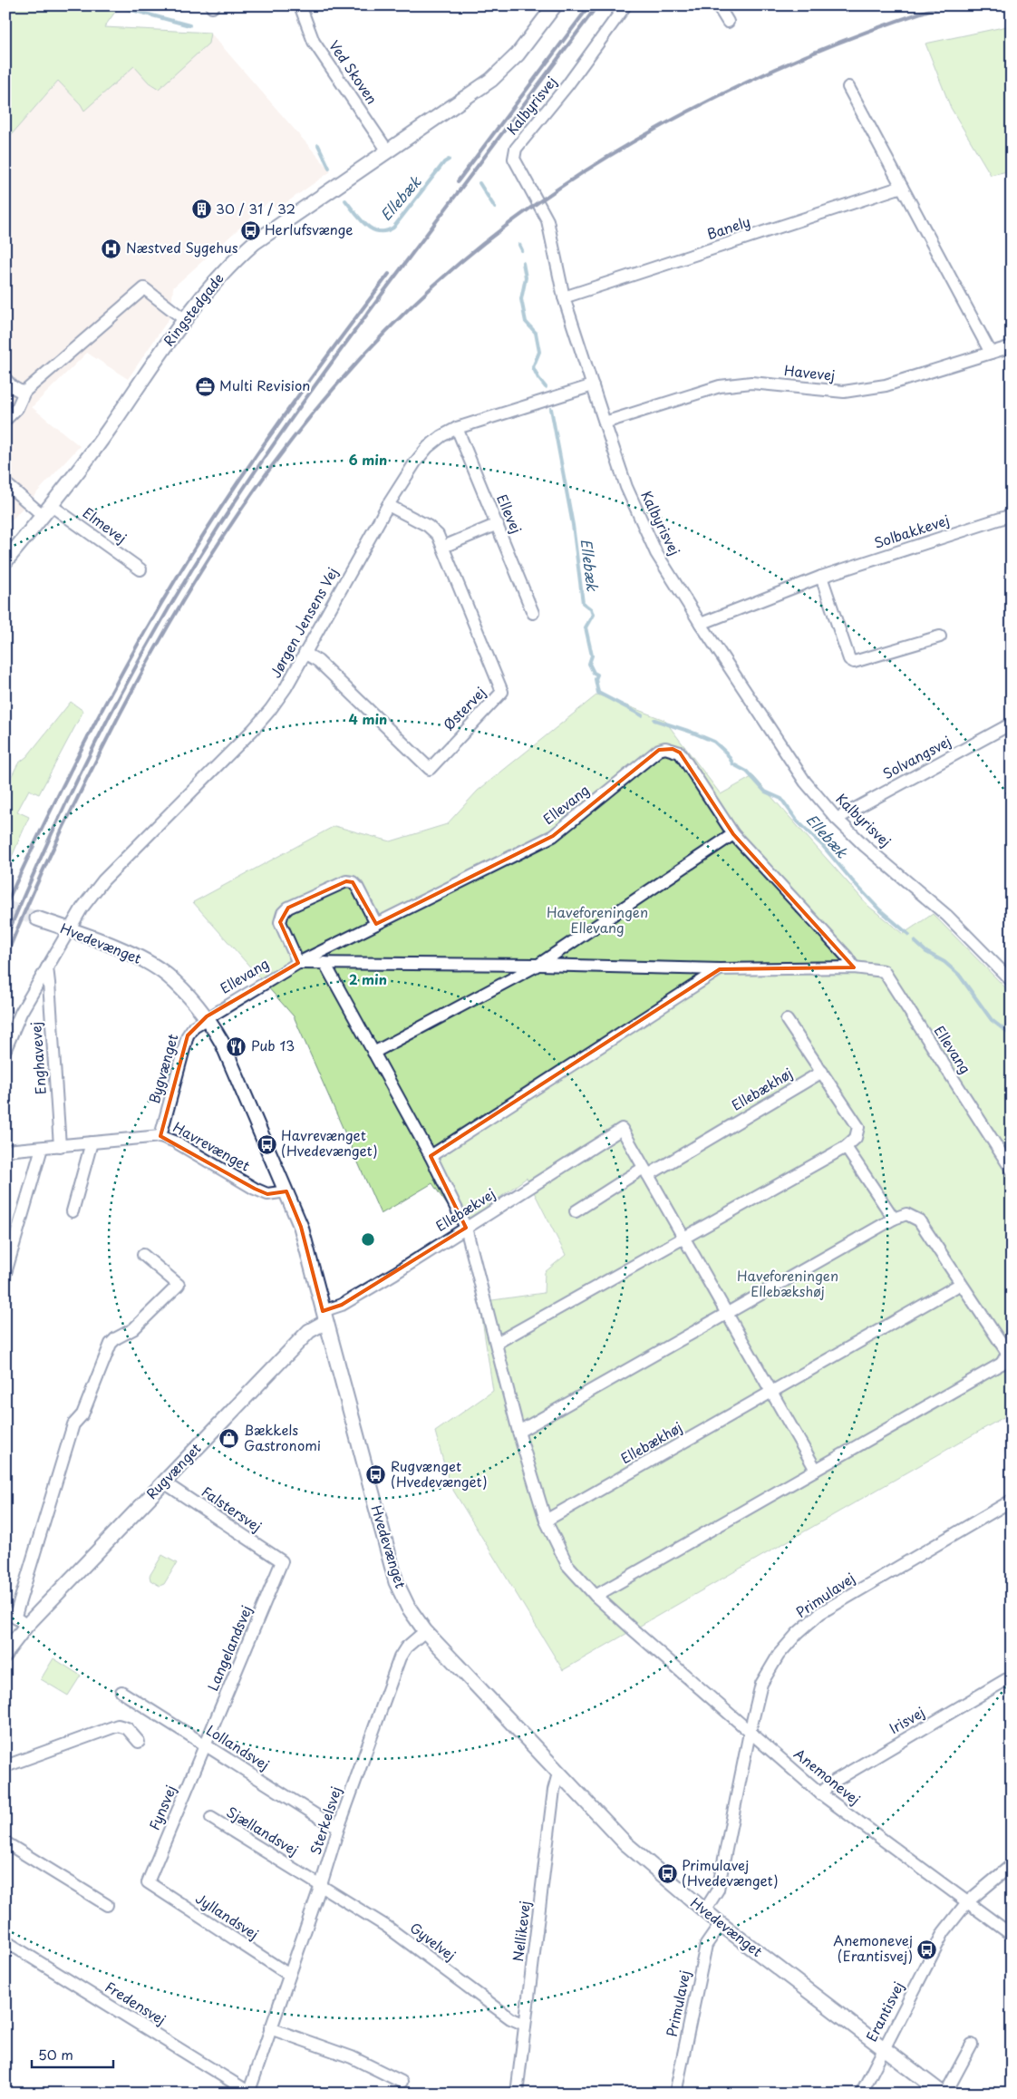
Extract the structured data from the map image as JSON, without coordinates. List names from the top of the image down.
{
  "streets": {
    "street": [
      "Ved Skoven",
      "Kalbyrisvej",
      "Banely",
      "Ringstedgade",
      "Havevej",
      "Ellevej",
      "Elmevej",
      "Solbakkevej",
      "Jørgen Jensens Vej",
      "Østervej",
      "Solvangsvej",
      "Ellevang",
      "Hvedevænget",
      "Enghavevej",
      "Bygvænget",
      "Ellebækhøj",
      "Havrevænget",
      "Ellebækvej",
      "Rugvænget",
      "Falstersvej",
      "Primulavej",
      "Langelandsvej",
      "Irisvej",
      "Lollandsvej",
      "Anemonevej",
      "Fynsvej",
      "Sterkelsvej",
      "Sjællandsvej",
      "Jyllandsvej",
      "Nellikevej",
      "Gyvelvej",
      "Fredensvej",
      "Erantisvej"
    ]
  },
  "crossings": [
    ["Ved Skoven", "Ringstedgade"],
    ["Kalbyrisvej", "Banely"],
    ["Kalbyrisvej", "Havevej"],
    ["Kalbyrisvej", "Solbakkevej"],
    ["Kalbyrisvej", "Jørgen Jensens Vej"],
    ["Kalbyrisvej", "Solvangsvej"],
    ["Ringstedgade", "Elmevej"],
    ["Ellevej", "Jørgen Jensens Vej"],
    ["Jørgen Jensens Vej", "Østervej"],
    ["Jørgen Jensens Vej", "Hvedevænget"],
    ["Jørgen Jensens Vej", "Enghavevej"],
    ["Ellevang", "Hvedevænget"],
    ["Ellevang", "Bygvænget"],
    ["Hvedevænget", "Bygvænget"],
    ["Hvedevænget", "Havrevænget"],
    ["Hvedevænget", "Ellebækvej"],
    ["Hvedevænget", "Rugvænget"],
    ["Hvedevænget", "Primulavej"],
    ["Hvedevænget", "Sterkelsvej"],
    ["Hvedevænget", "Nellikevej"],
    ["Hvedevænget", "Erantisvej"],
    ["Enghavevej", "Havrevænget"],
    ["Bygvænget", "Havrevænget"],
    ["Ellebækhøj", "Ellebækvej"],
    ["Ellebækvej", "Rugvænget"],
    ["Rugvænget", "Falstersvej"],
    ["Falstersvej", "Langelandsvej"],
    ["Primulavej", "Anemonevej"],
    ["Langelandsvej", "Lollandsvej"],
    ["Langelandsvej", "Fynsvej"],
    ["Irisvej", "Anemonevej"],
    ["Lollandsvej", "Fynsvej"],
    ["Lollandsvej", "Sterkelsvej"],
    ["Anemonevej", "Erantisvej"],
    ["Fynsvej", "Jyllandsvej"],
    ["Sterkelsvej", "Sjællandsvej"],
    ["Sterkelsvej", "Jyllandsvej"],
    ["Sterkelsvej", "Gyvelvej"],
    ["Sterkelsvej", "Fredensvej"],
    ["Sjællandsvej", "Gyvelvej"],
    ["Nellikevej", "Gyvelvej"]
  ],
  "water": ["Ellebæk"],
  "parks": ["Haveforeningen Ellevang", "Haveforeningen Ellebækshøj"],
  "places": {
    "building": ["30 / 31 / 32"],
    "bus stop": [
      "Herlufsvænge",
      "Havrevænget (Hvedevænget)",
      "Rugvænget (Hvedevænget)",
      "Primulavej (Hvedevænget)",
      "Anemonevej (Erantisvej)"
    ],
    "hospital": ["Næstved Sygehus"],
    "office": ["Multi Revision"],
    "restaurant": ["Pub 13"],
    "shop": ["Bækkels Gastronomi"]
  },
  "scale_bar": "50 m",
  "rings": ["6 min", "4 min", "2 min"]
}
